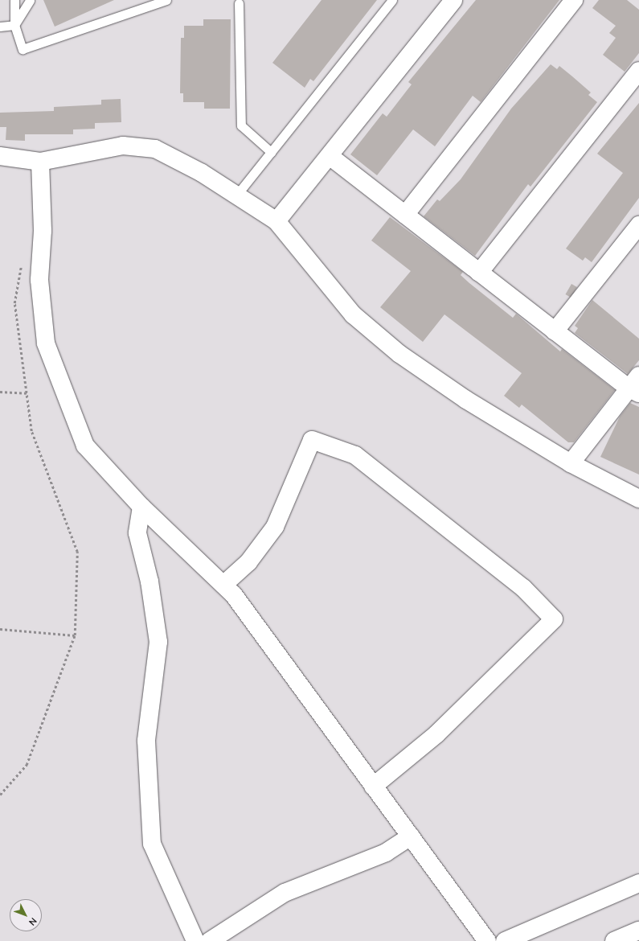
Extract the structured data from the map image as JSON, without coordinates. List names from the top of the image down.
{
  "north": "bottom right"
}
